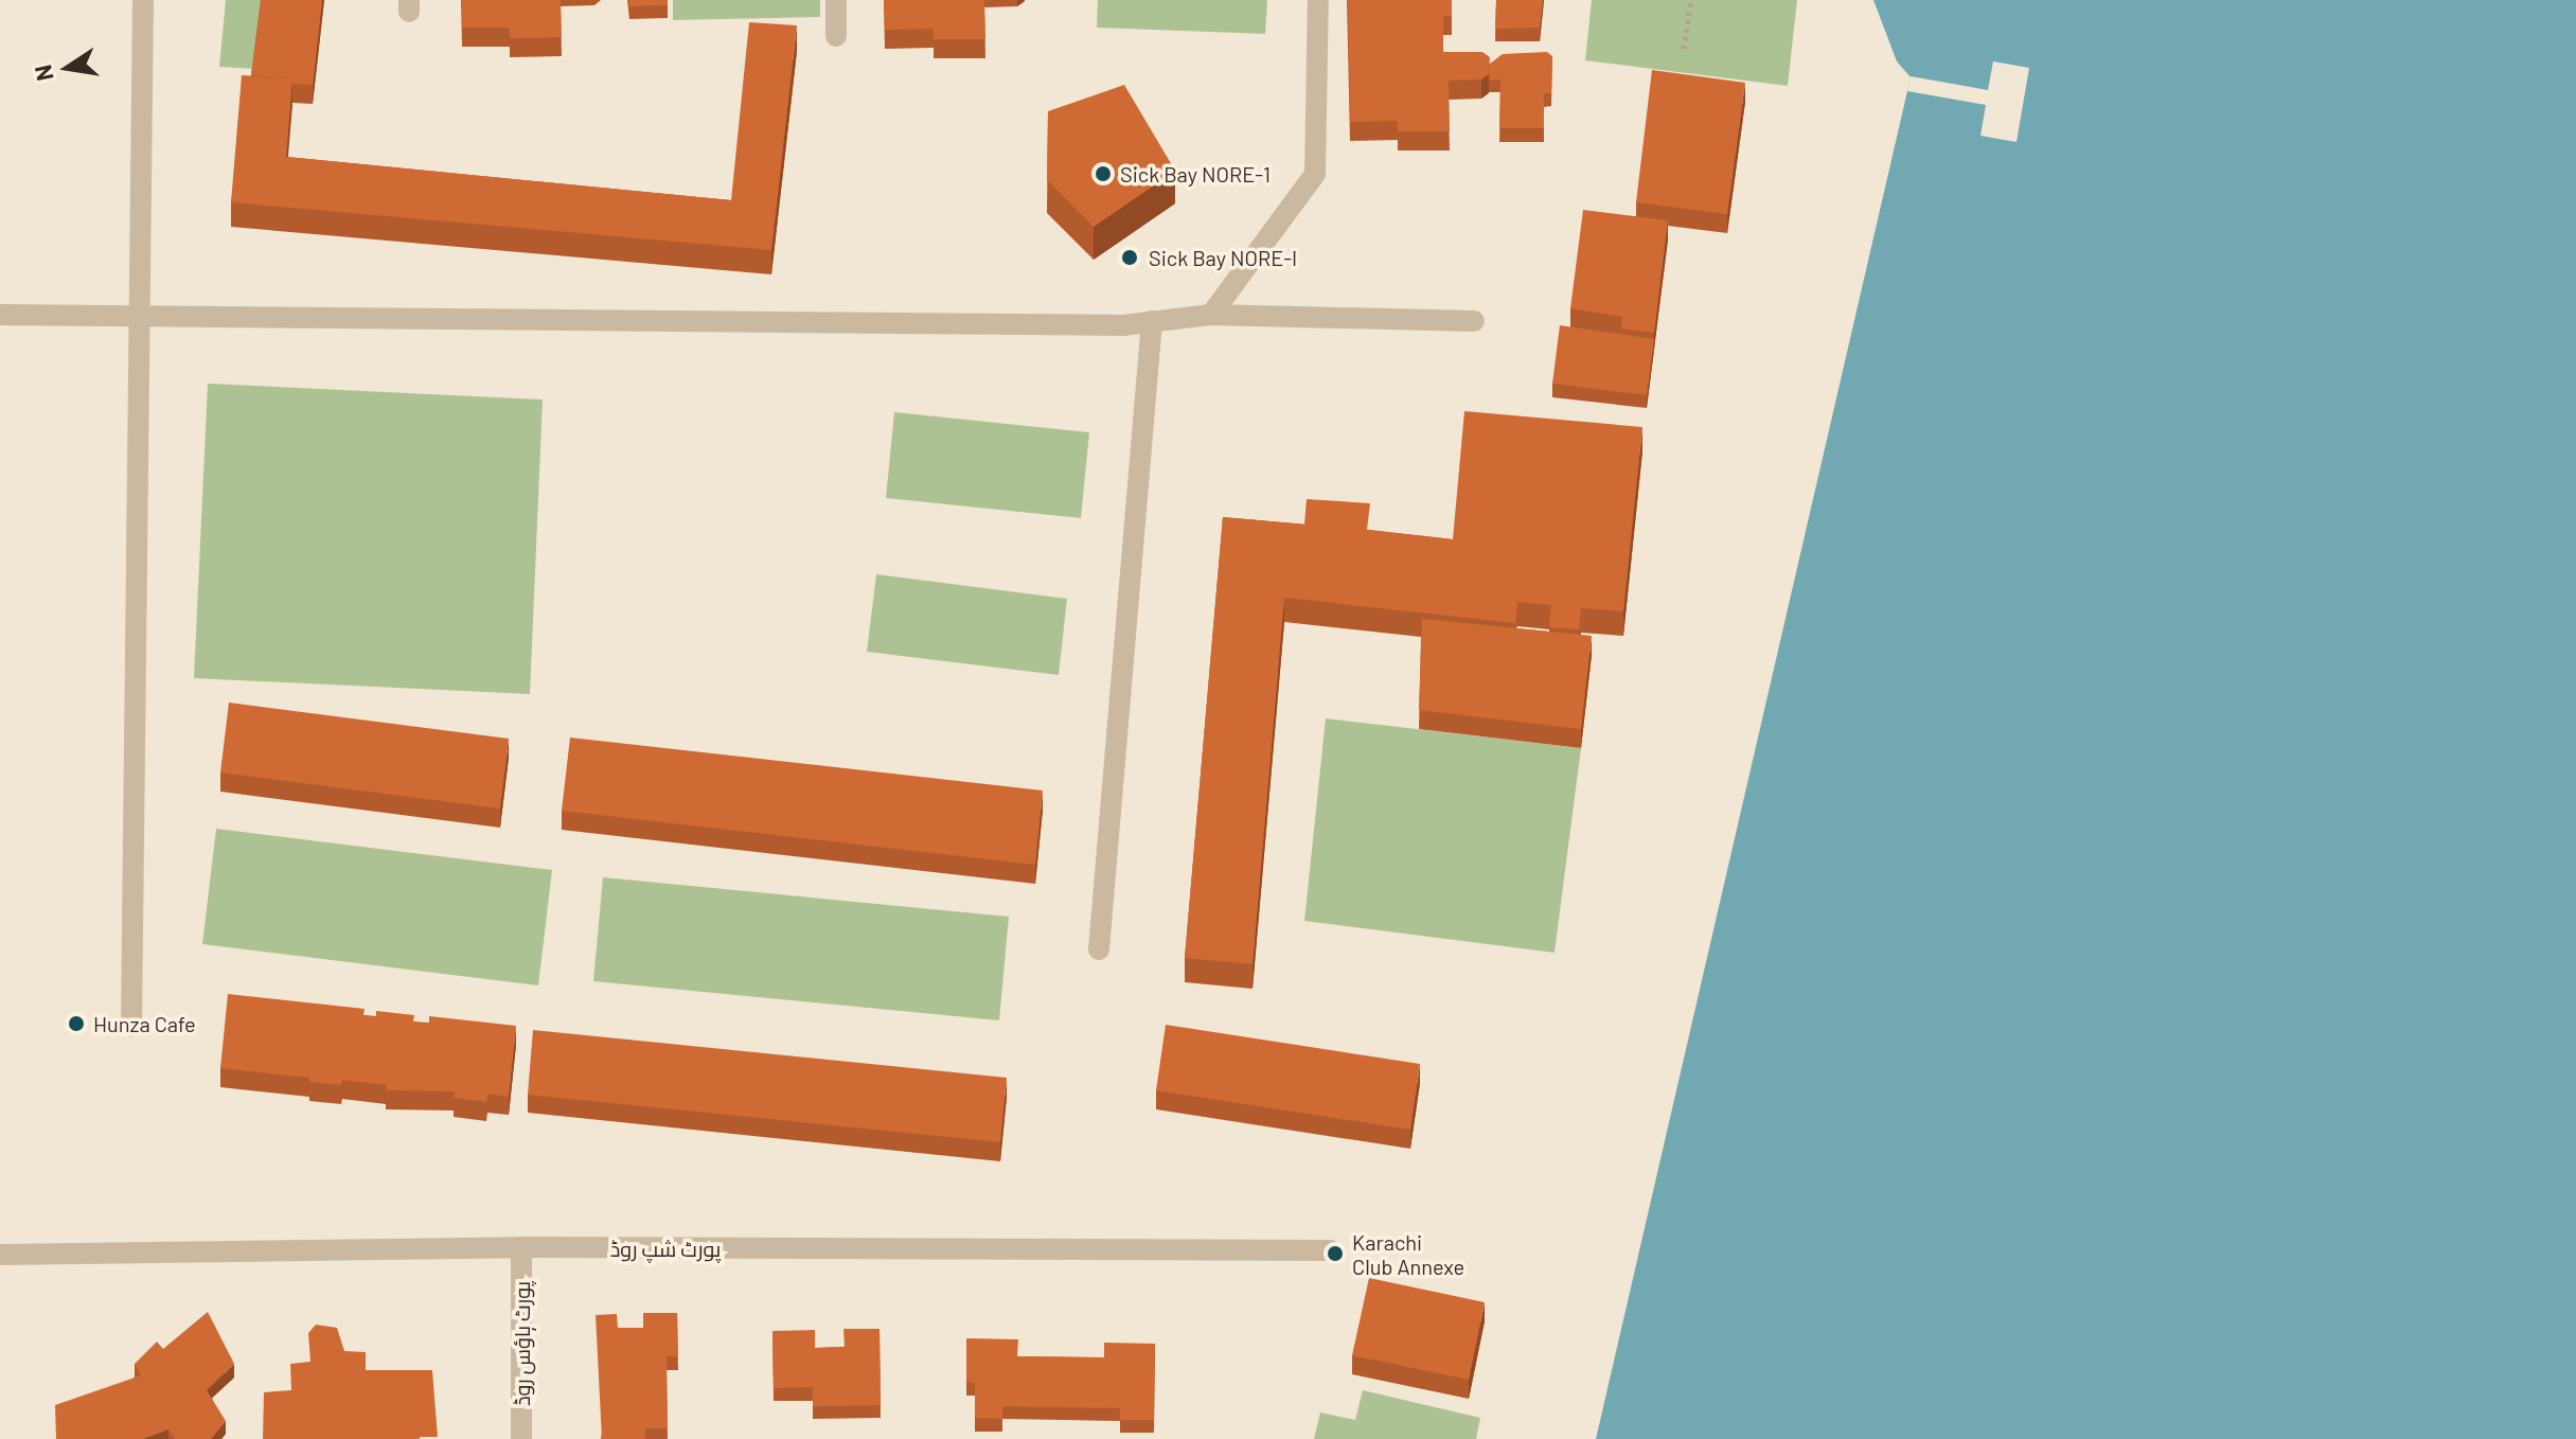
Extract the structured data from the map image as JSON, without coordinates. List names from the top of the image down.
{
  "streets": {
    "street": ["پورٹ شپ روڈ", "پورٹ ہاؤس روڈ"]
  },
  "crossings": [
    ["پورٹ شپ روڈ", "پورٹ ہاؤس روڈ"]
  ],
  "places": [
    "Sick Bay NORE-1",
    "Sick Bay NORE-I",
    "Hunza Cafe",
    "Karachi Club Annexe"
  ],
  "north": "left"
}
